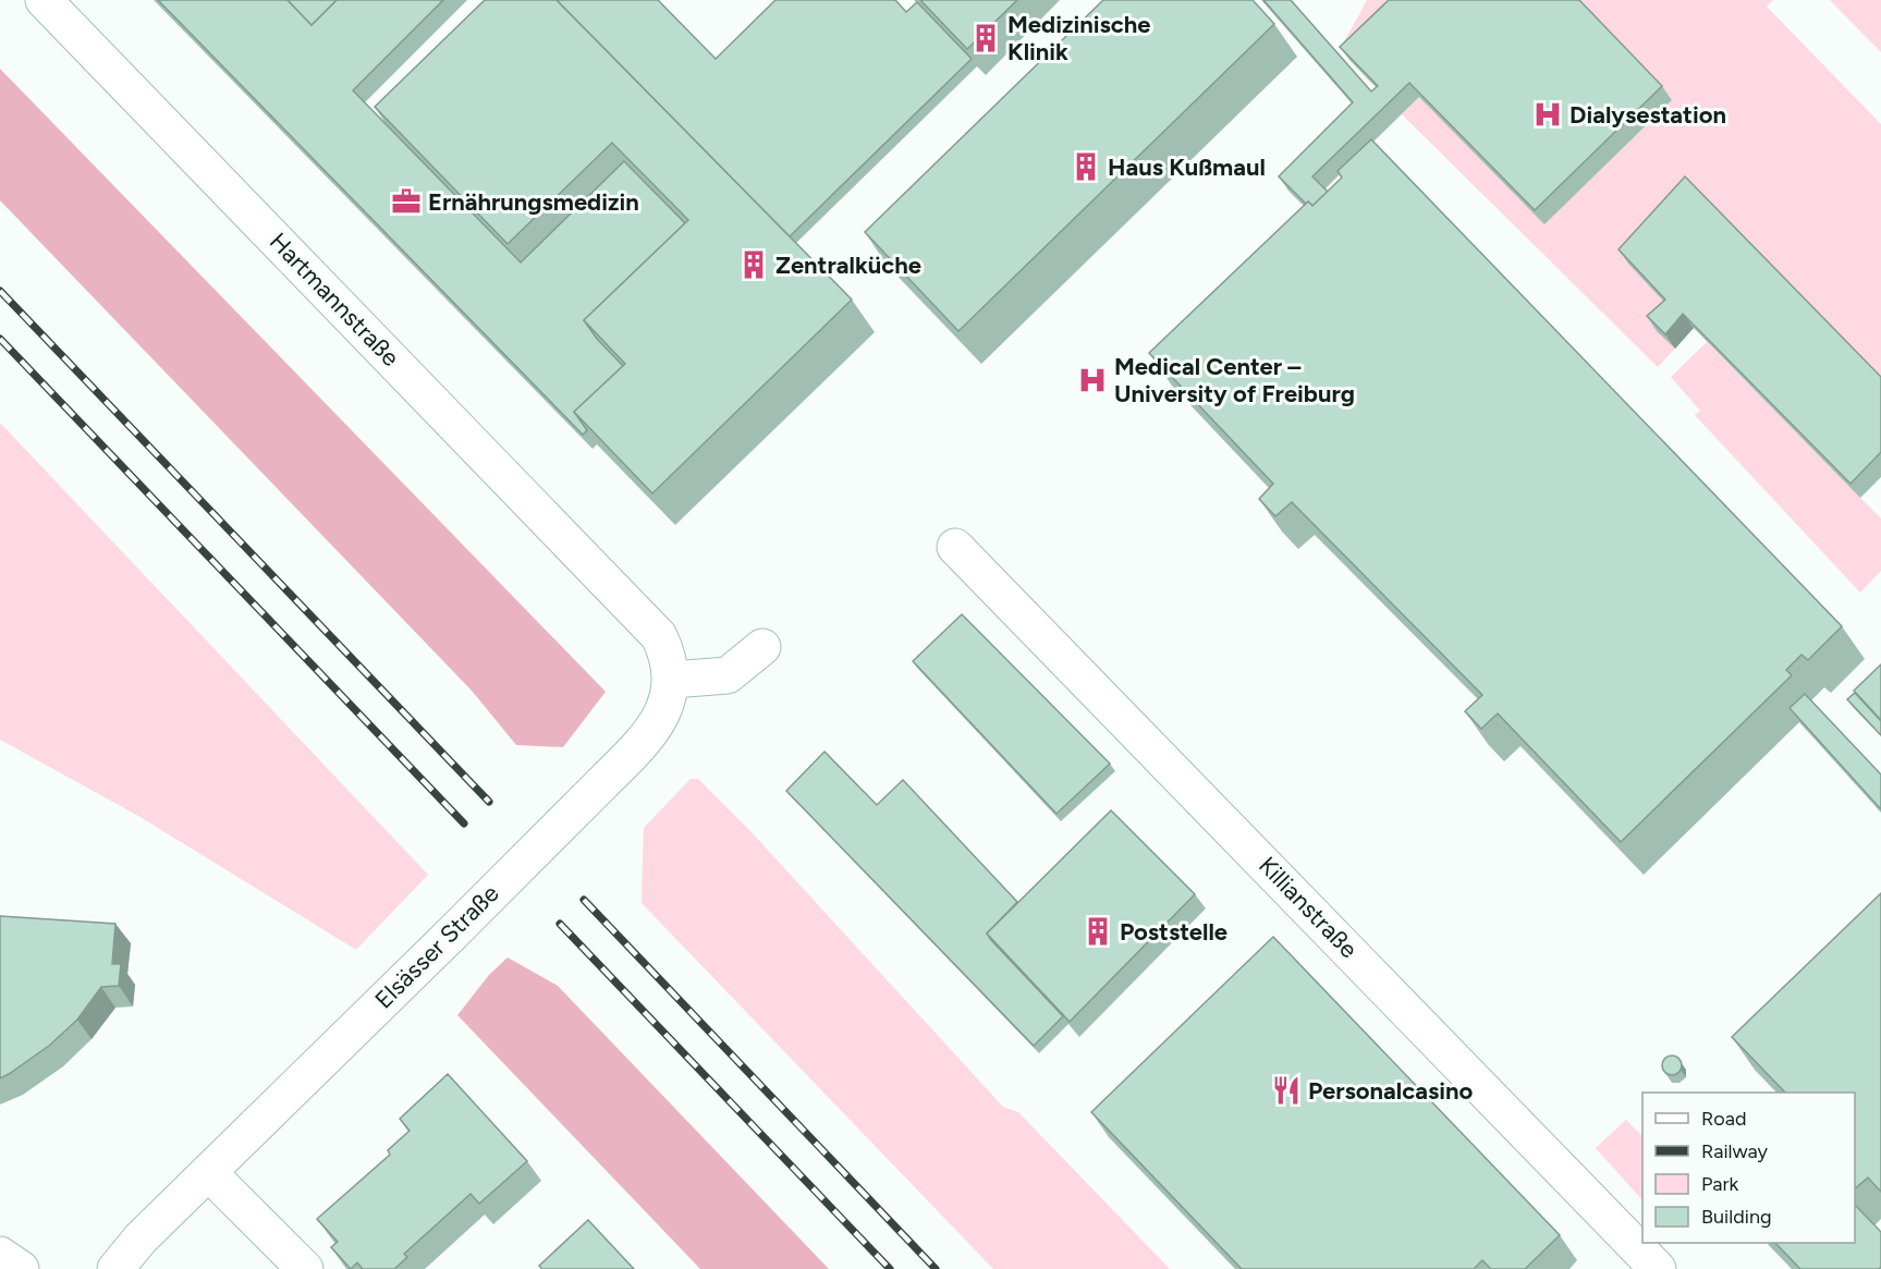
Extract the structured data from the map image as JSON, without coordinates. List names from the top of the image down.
{
  "streets": {
    "street": ["Hartmannstraße", "Killianstraße", "Elsässer Straße"]
  },
  "crossings": [
    ["Hartmannstraße", "Elsässer Straße"]
  ],
  "places": {
    "building": [
      "Medizinische Klinik",
      "Haus Kußmaul",
      "Zentralküche",
      "Poststelle"
    ],
    "hospital": ["Dialysestation", "Medical Center – University of Freiburg"],
    "office": ["Ernährungsmedizin"],
    "restaurant": ["Personalcasino"]
  },
  "legend": [
    "Road",
    "Railway",
    "Park",
    "Building"
  ]
}
